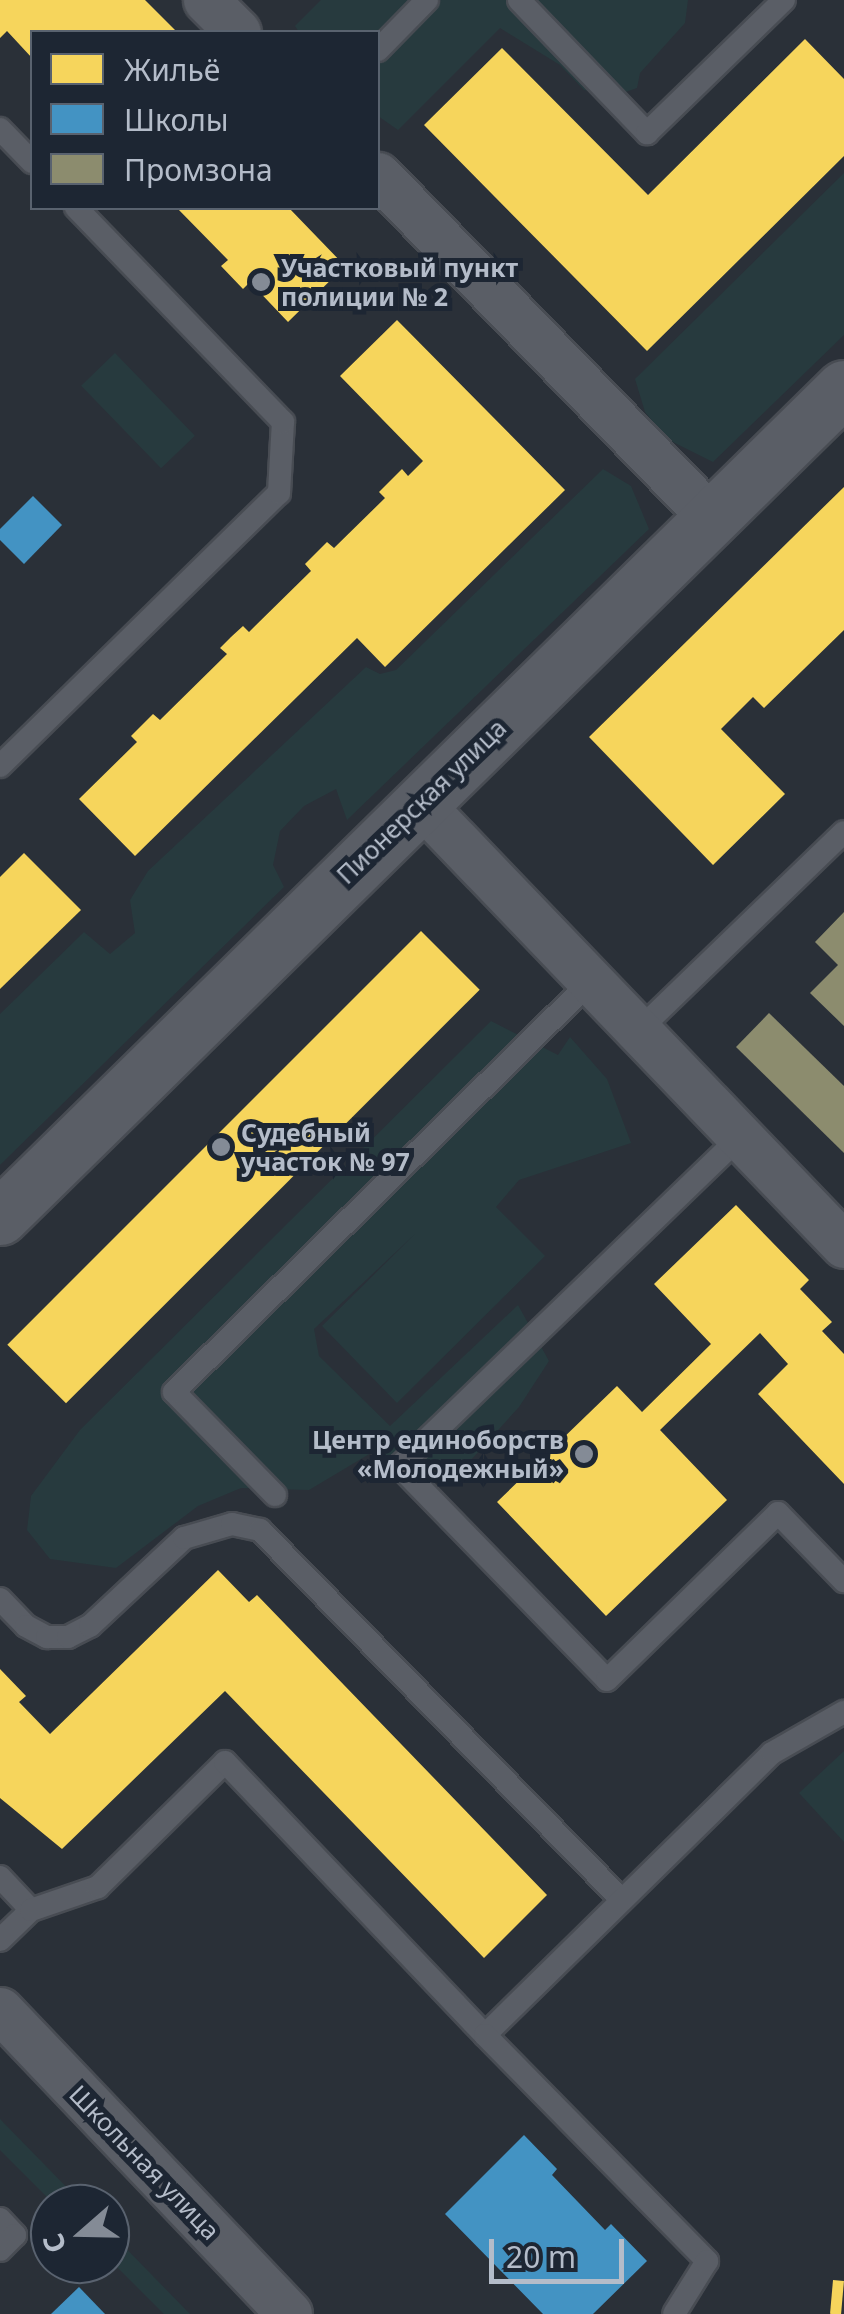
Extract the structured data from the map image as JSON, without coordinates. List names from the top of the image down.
{
  "streets": {
    "street": ["Пионерская улица", "Школьная улица"]
  },
  "places": ["Участковый пункт полиции № 2", "Судебный участок № 97", "Центр единоборств «Молодежный»"],
  "legend": ["Жильё", "Школы", "Промзона"],
  "scale_bar": "20 m",
  "north": "left"
}
